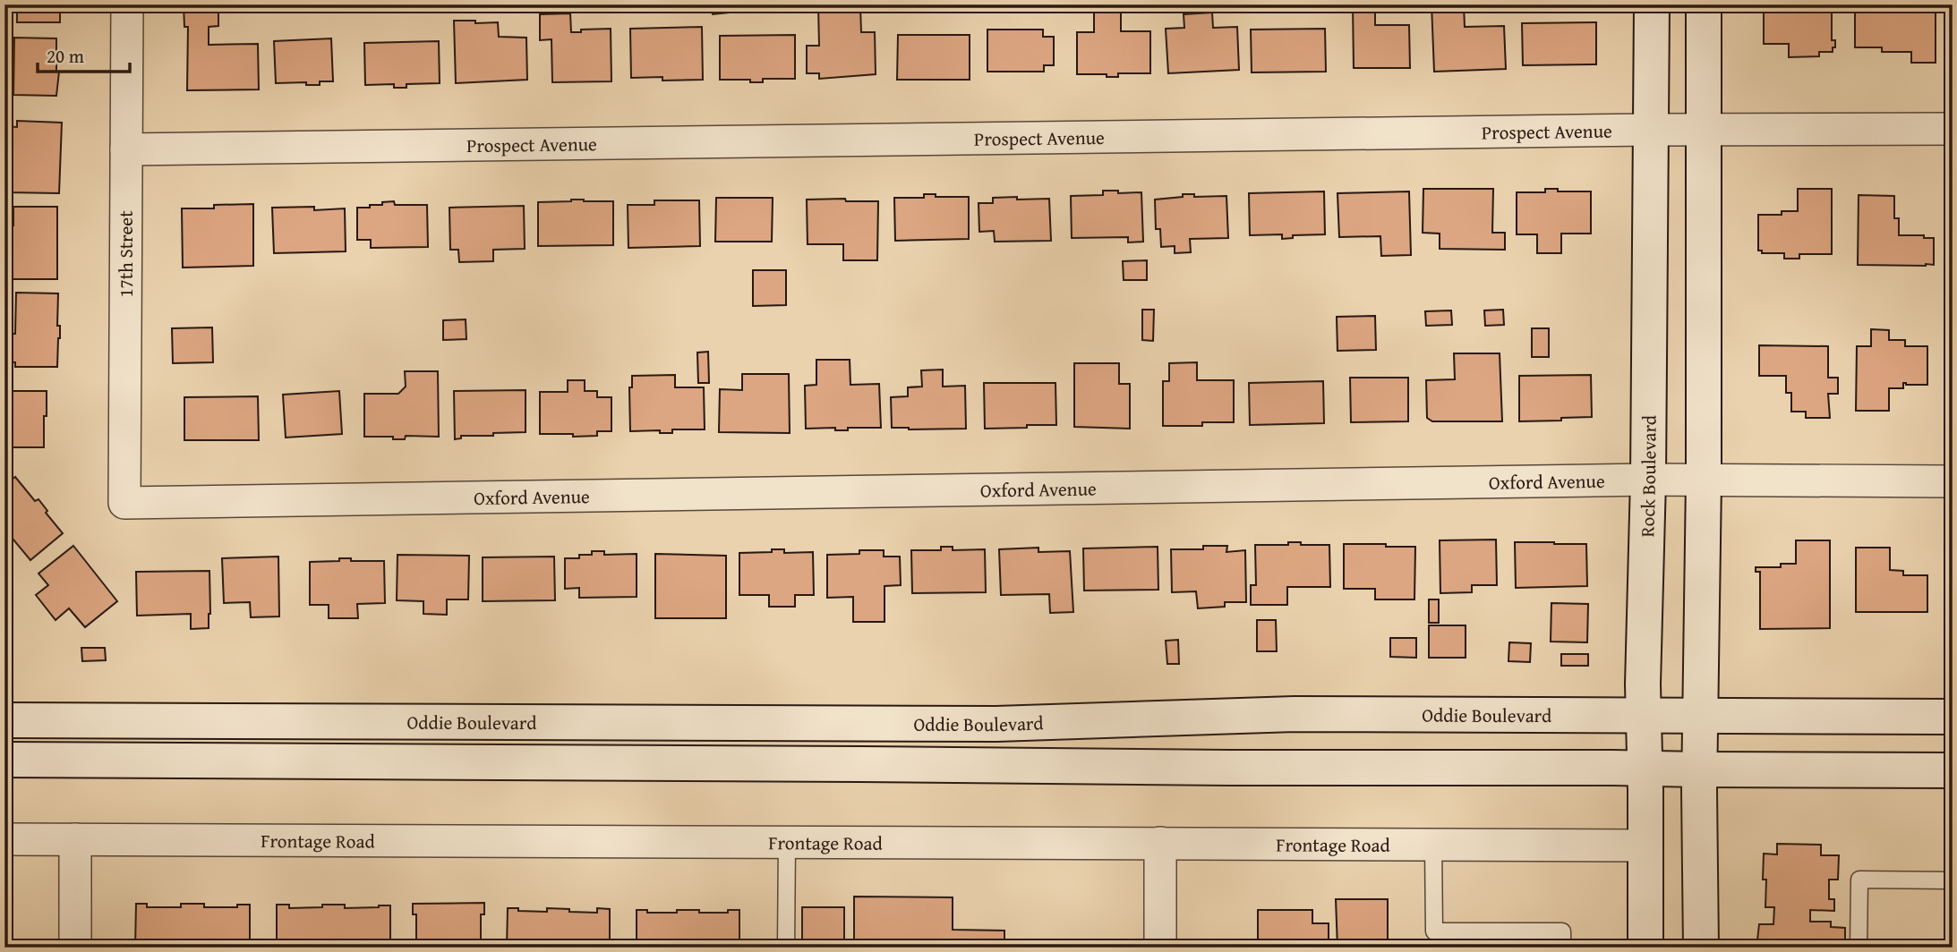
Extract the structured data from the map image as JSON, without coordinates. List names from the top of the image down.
{
  "streets": {
    "main road": ["Rock Boulevard", "Oddie Boulevard"],
    "street": [
      "Prospect Avenue",
      "17th Street",
      "Oxford Avenue",
      "Frontage Road"
    ]
  },
  "crossings": [
    ["Prospect Avenue", "17th Street"],
    ["Prospect Avenue", "Rock Boulevard"],
    ["17th Street", "Oxford Avenue"],
    ["Rock Boulevard", "Oxford Avenue"],
    ["Rock Boulevard", "Oddie Boulevard"],
    ["Rock Boulevard", "Frontage Road"]
  ],
  "scale_bar": "20 m"
}
